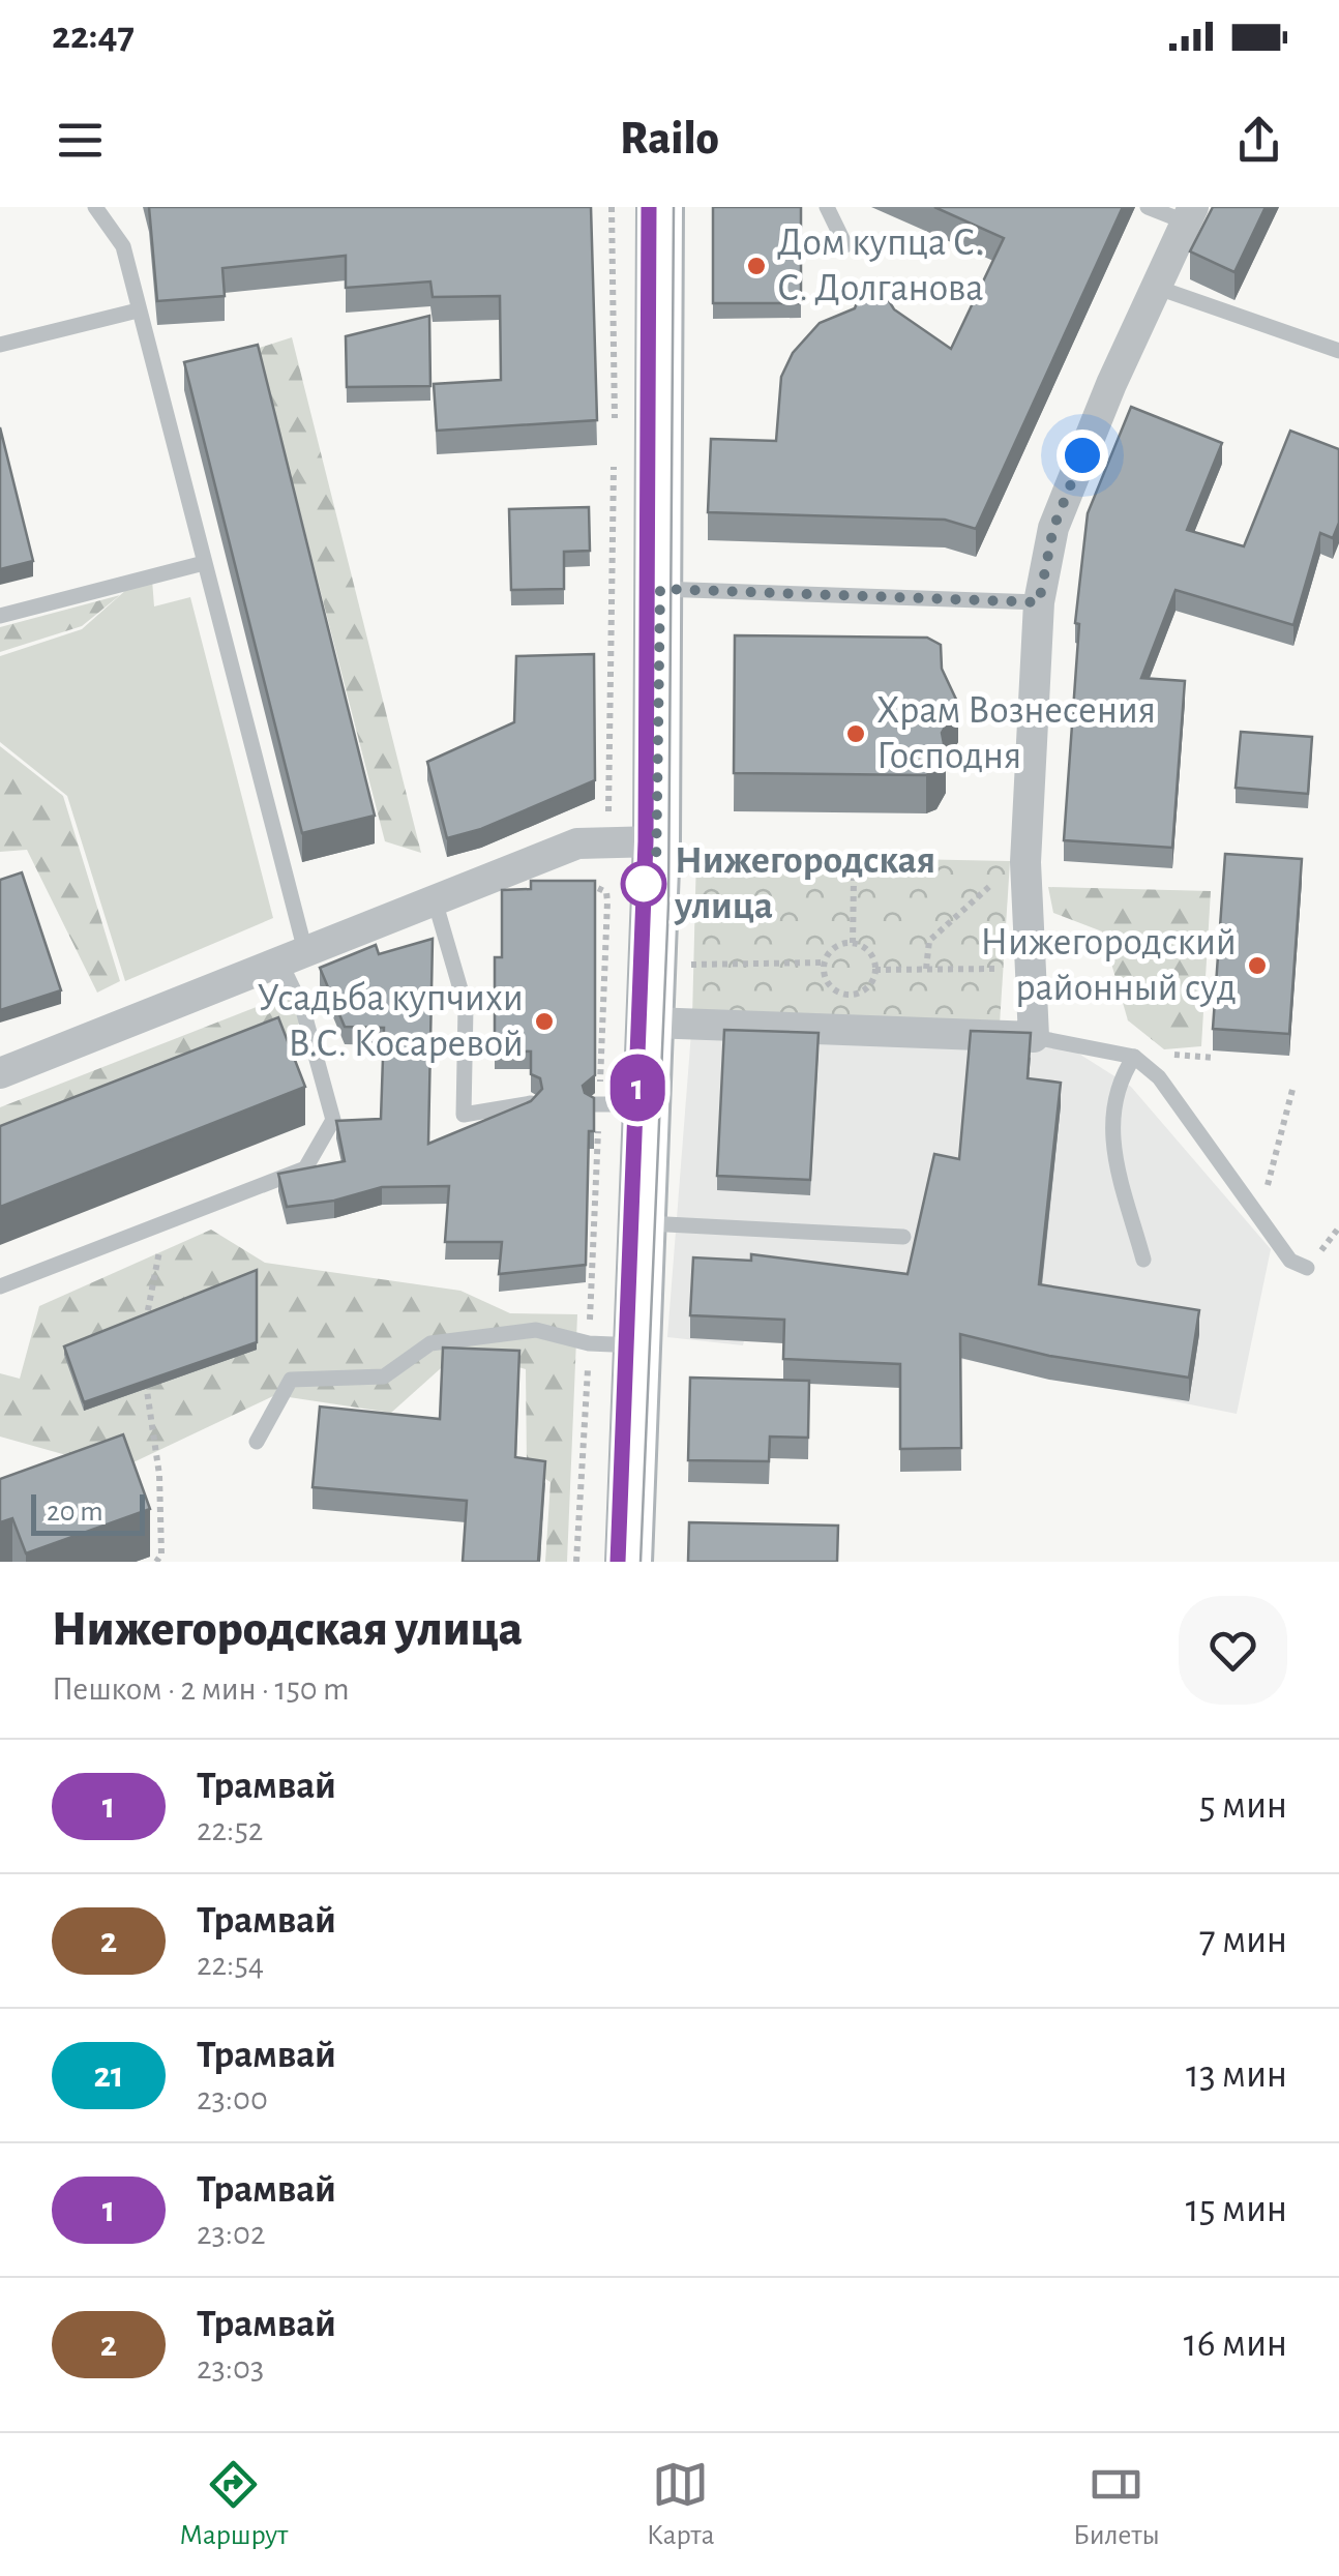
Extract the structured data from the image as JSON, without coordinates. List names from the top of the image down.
{
  "places": [
    "Дом купца С. С. Долганова",
    "Храм Вознесения Господня",
    "Нижегородская улица",
    "Нижегородский районный суд",
    "Усадьба купчихи В.С. Косаревой"
  ],
  "lines": ["tram line 1"],
  "scale_bar": "20 m",
  "page": {
    "status": "22:47",
    "header": "Railo",
    "on_map": "1",
    "scale": "20 m",
    "heading": ["Нижегородская улица", "Пешком · 2 мин · 150 m"],
    "list": [
      {
        "mark": "1",
        "name": "Трамвай",
        "note": "22:52",
        "value": "5 мин"
      },
      {
        "mark": "2",
        "name": "Трамвай",
        "note": "22:54",
        "value": "7 мин"
      },
      {
        "mark": "21",
        "name": "Трамвай",
        "note": "23:00",
        "value": "13 мин"
      },
      {
        "mark": "1",
        "name": "Трамвай",
        "note": "23:02",
        "value": "15 мин"
      },
      {
        "mark": "2",
        "name": "Трамвай",
        "note": "23:03",
        "value": "16 мин"
      }
    ],
    "tabs": ["Маршрут", "Карта", "Билеты"]
  }
}
